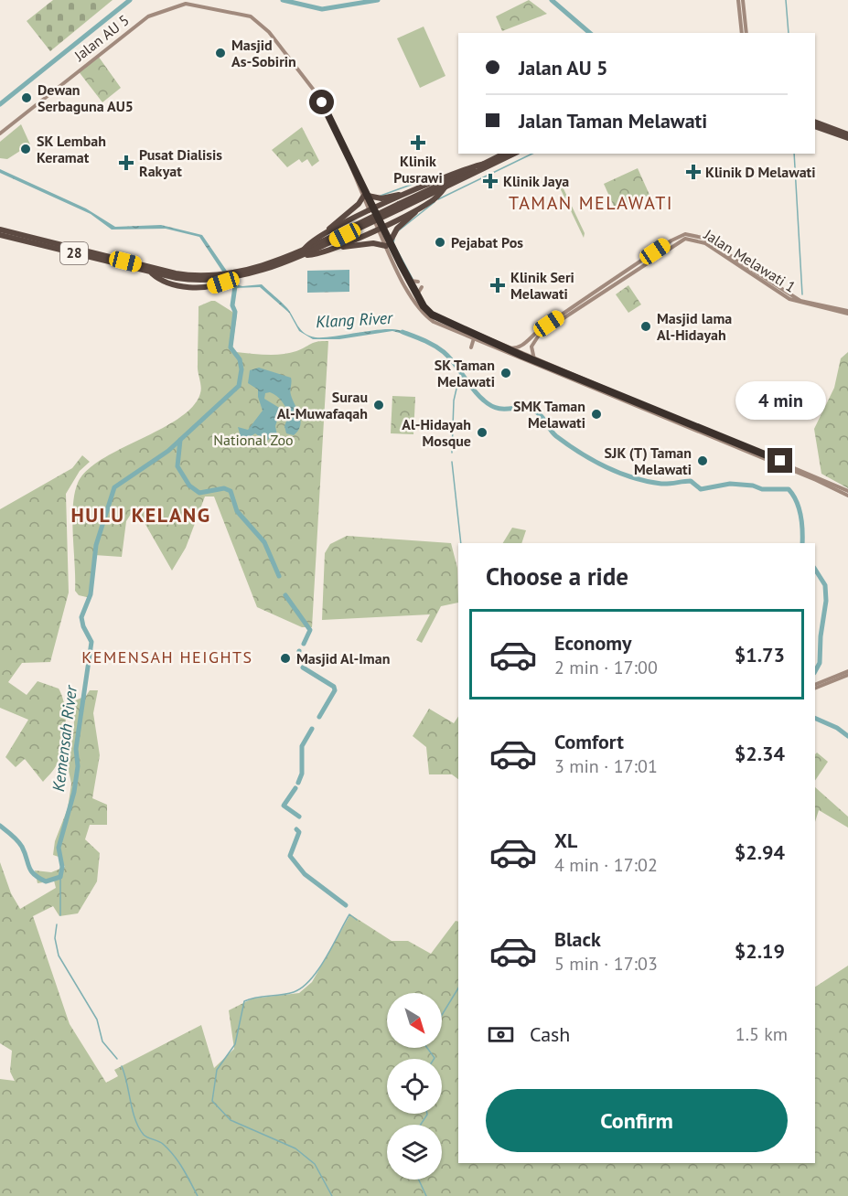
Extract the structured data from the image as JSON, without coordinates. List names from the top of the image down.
{
  "streets": {
    "highway": ["28"],
    "main road": ["Jalan AU 5", "Jalan Melawati 1"]
  },
  "districts": ["TAMAN MELAWATI", "HULU KELANG", "KEMENSAH HEIGHTS"],
  "water": ["Klang River", "Kemensah River"],
  "parks": ["National Zoo"],
  "places": {
    "other": [
      "Masjid As-Sobirin",
      "Dewan Serbaguna AU5",
      "SK Lembah Keramat",
      "Pejabat Pos",
      "Masjid lama Al-Hidayah",
      "SK Taman Melawati",
      "Surau Al-Muwafaqah",
      "SMK Taman Melawati",
      "Al-Hidayah Mosque",
      "SJK (T) Taman Melawati",
      "Masjid Al-Iman"
    ],
    "health": [
      "Klinik Pusrawi",
      "Pusat Dialisis Rakyat",
      "Klinik D Melawati",
      "Klinik Jaya",
      "Klinik Seri Melawati"
    ]
  },
  "north": "bottom right",
  "page": {
    "banner": ["Jalan AU 5", "Jalan Taman Melawati"],
    "bubble": "4 min",
    "heading": "Choose a ride",
    "list": [
      {
        "name": "Economy",
        "note": "2 min · 17:00",
        "value": "$1.73"
      },
      {
        "name": "Comfort",
        "note": "3 min · 17:01",
        "value": "$2.34"
      },
      {
        "name": "XL",
        "note": "4 min · 17:02",
        "value": "$2.94"
      },
      {
        "name": "Black",
        "note": "5 min · 17:03",
        "value": "$2.19"
      }
    ],
    "pay": ["Cash", "1.5 km"],
    "buttons": "Confirm"
  }
}
